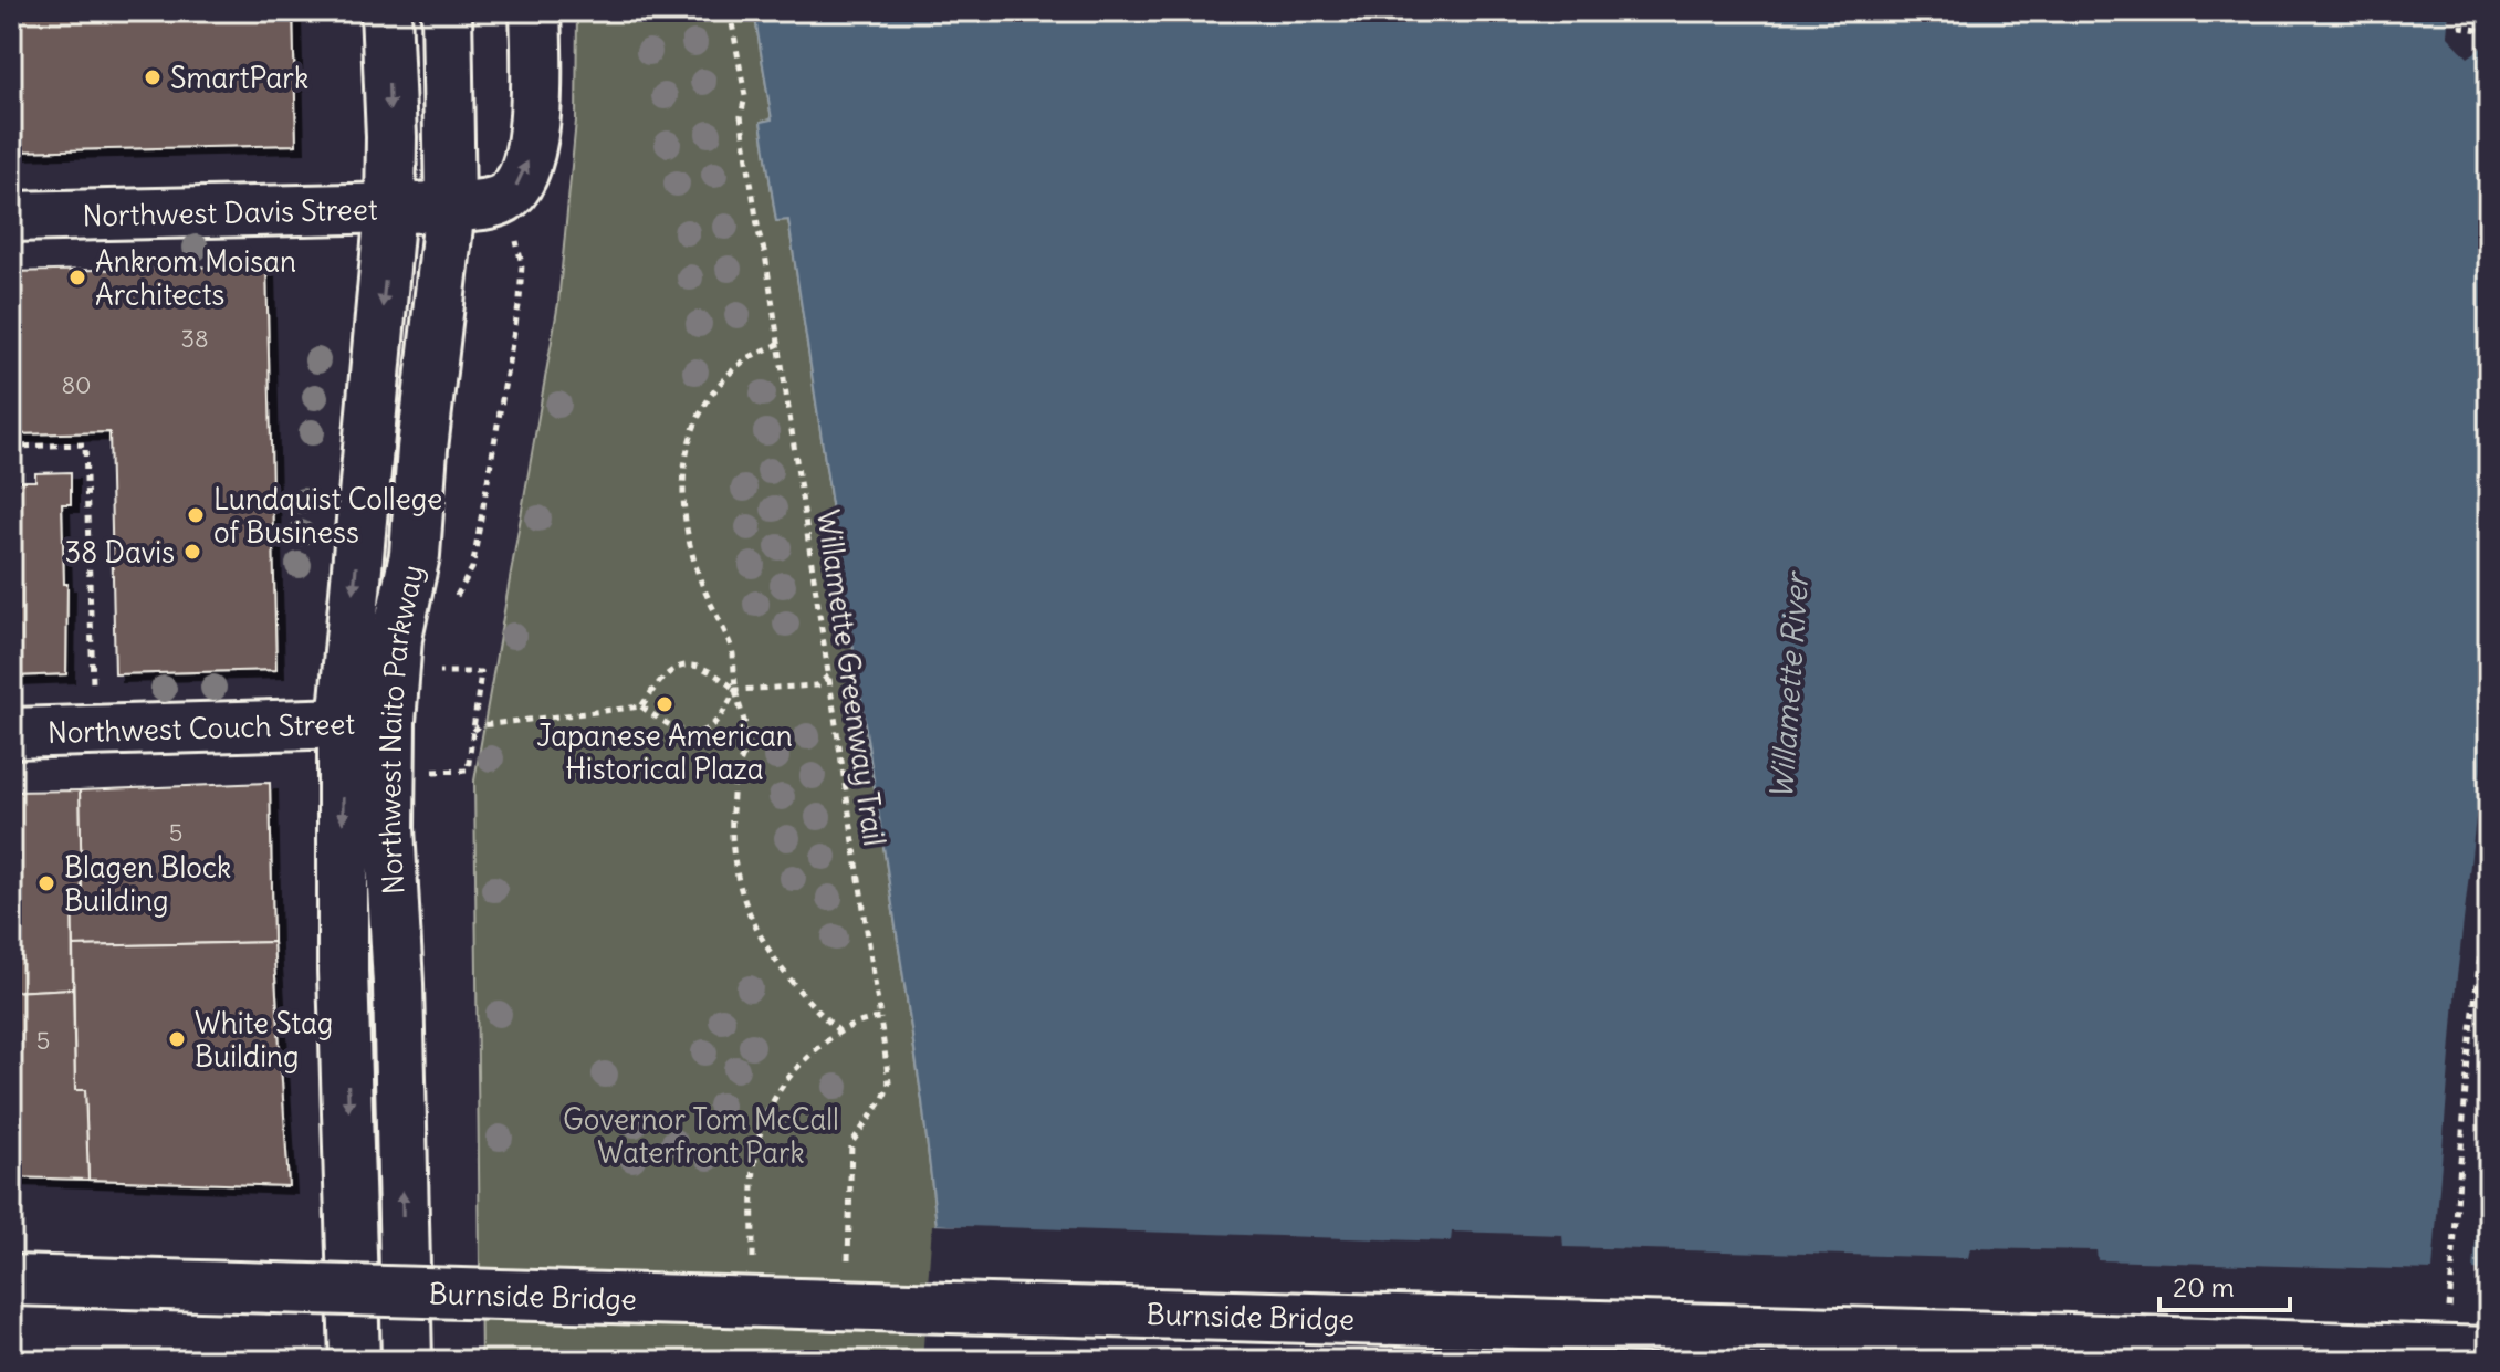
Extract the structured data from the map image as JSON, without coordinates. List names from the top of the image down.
{
  "streets": {
    "main road": [
      "Northwest Davis Street",
      "Northwest Couch Street",
      "Northwest Naito Parkway",
      "Burnside Bridge"
    ],
    "path": ["Willamette Greenway Trail"]
  },
  "crossings": [
    ["Northwest Davis Street", "Northwest Naito Parkway"],
    ["Northwest Couch Street", "Northwest Naito Parkway"]
  ],
  "water": ["Willamette River"],
  "parks": ["Governor Tom McCall Waterfront Park"],
  "places": [
    "SmartPark",
    "Ankrom Moisan Architects",
    "Lundquist College of Business",
    "38 Davis",
    "Japanese American Historical Plaza",
    "Blagen Block Building",
    "White Stag Building"
  ],
  "house_numbers": [
    "38",
    "80",
    "5",
    "5"
  ],
  "scale_bar": "20 m"
}
